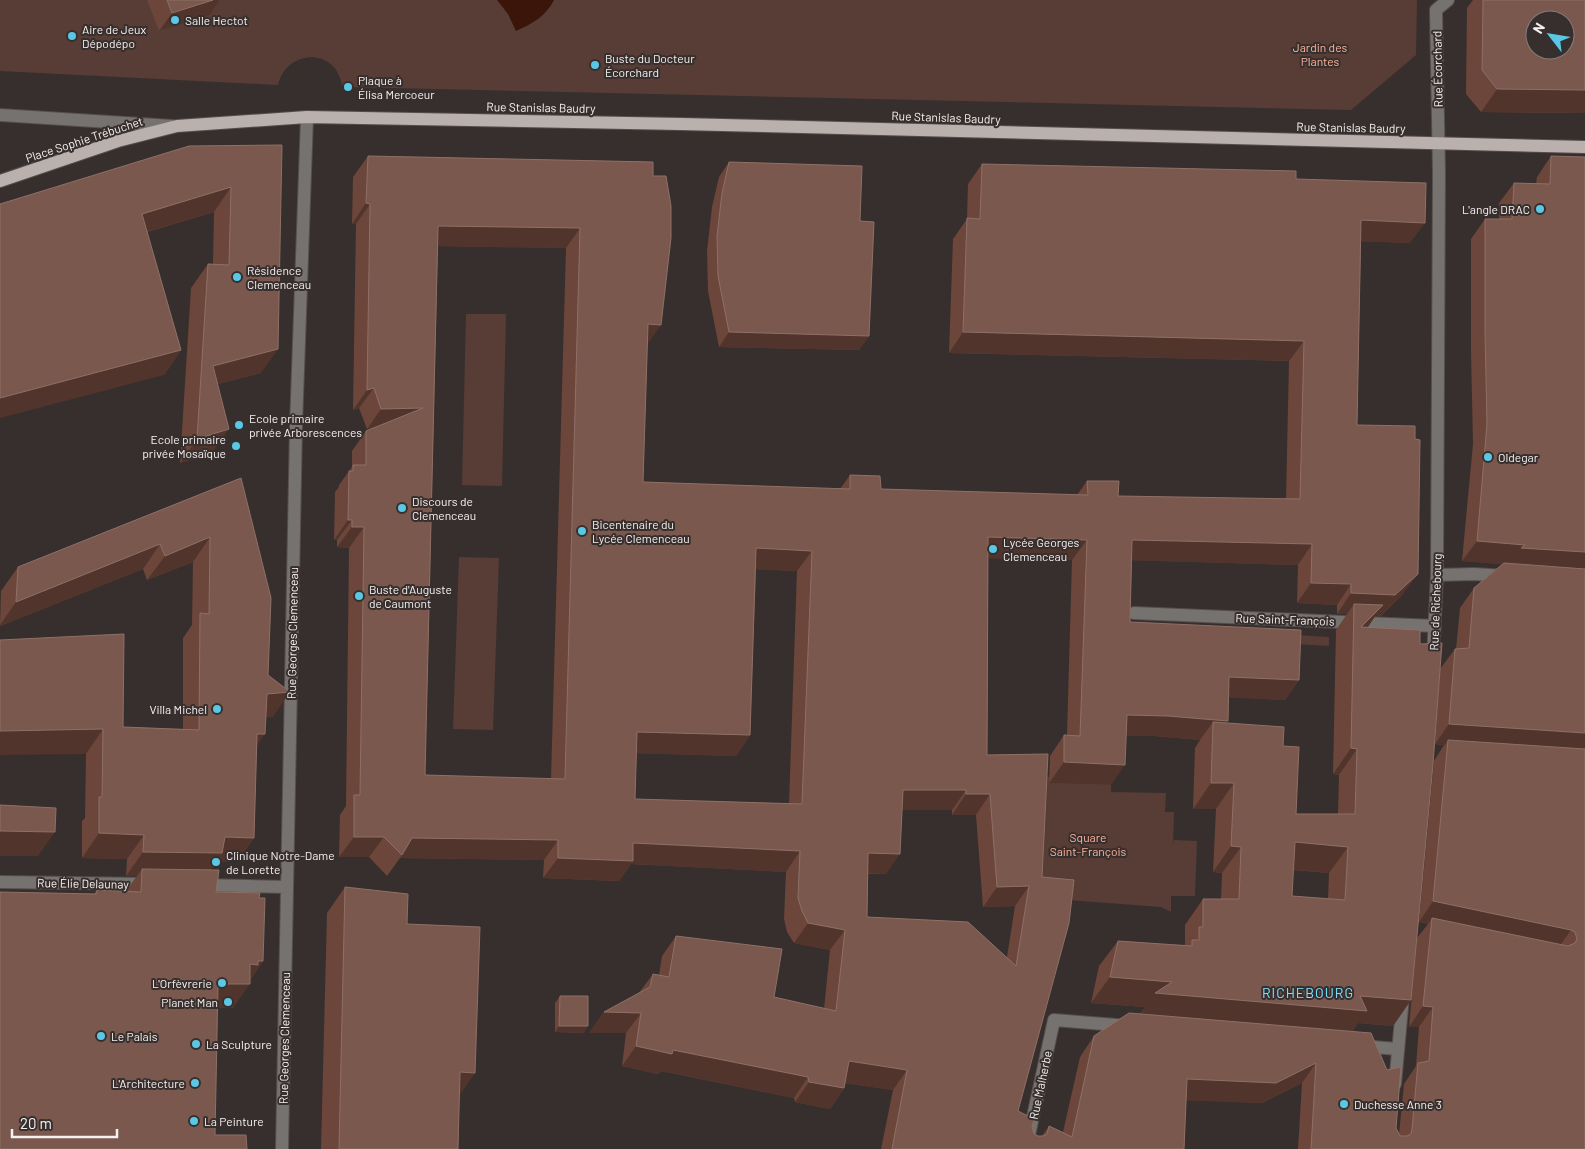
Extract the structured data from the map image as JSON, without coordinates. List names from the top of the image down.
{
  "streets": {
    "main road": ["Rue Stanislas Baudry", "Place Sophie Trébuchet"],
    "street": [
      "Rue Écorchard",
      "Rue de Richebourg",
      "Rue Saint-François",
      "Rue Georges Clemenceau",
      "Rue Élie Delaunay",
      "Rue Malherbe"
    ]
  },
  "crossings": [
    ["Rue Écorchard", "Rue Stanislas Baudry"],
    ["Rue Écorchard", "Rue de Richebourg"],
    ["Rue Stanislas Baudry", "Place Sophie Trébuchet"],
    ["Rue Stanislas Baudry", "Rue de Richebourg"],
    ["Rue Stanislas Baudry", "Rue Georges Clemenceau"],
    ["Place Sophie Trébuchet", "Rue Georges Clemenceau"],
    ["Rue de Richebourg", "Rue Saint-François"]
  ],
  "districts": ["RICHEBOURG"],
  "parks": ["Jardin des Plantes", "Square Saint-François"],
  "places": [
    "Salle Hectot",
    "Aire de Jeux Dépodépo",
    "Buste du Docteur Écorchard",
    "Plaque à Élisa Mercoeur",
    "L'angle DRAC",
    "Résidence Clemenceau",
    "Ecole primaire privée Arborescences",
    "Ecole primaire privée Mosaïque",
    "Oldegar",
    "Discours de Clemenceau",
    "Bicentenaire du Lycée Clemenceau",
    "Lycée Georges Clemenceau",
    "Buste d'Auguste de Caumont",
    "Villa Michel",
    "Clinique Notre-Dame de Lorette",
    "L'Orfèvrerie",
    "Planet Man",
    "Le Palais",
    "La Sculpture",
    "L'Architecture",
    "Duchesse Anne 3",
    "La Peinture"
  ],
  "scale_bar": "20 m",
  "north": "top left"
}
